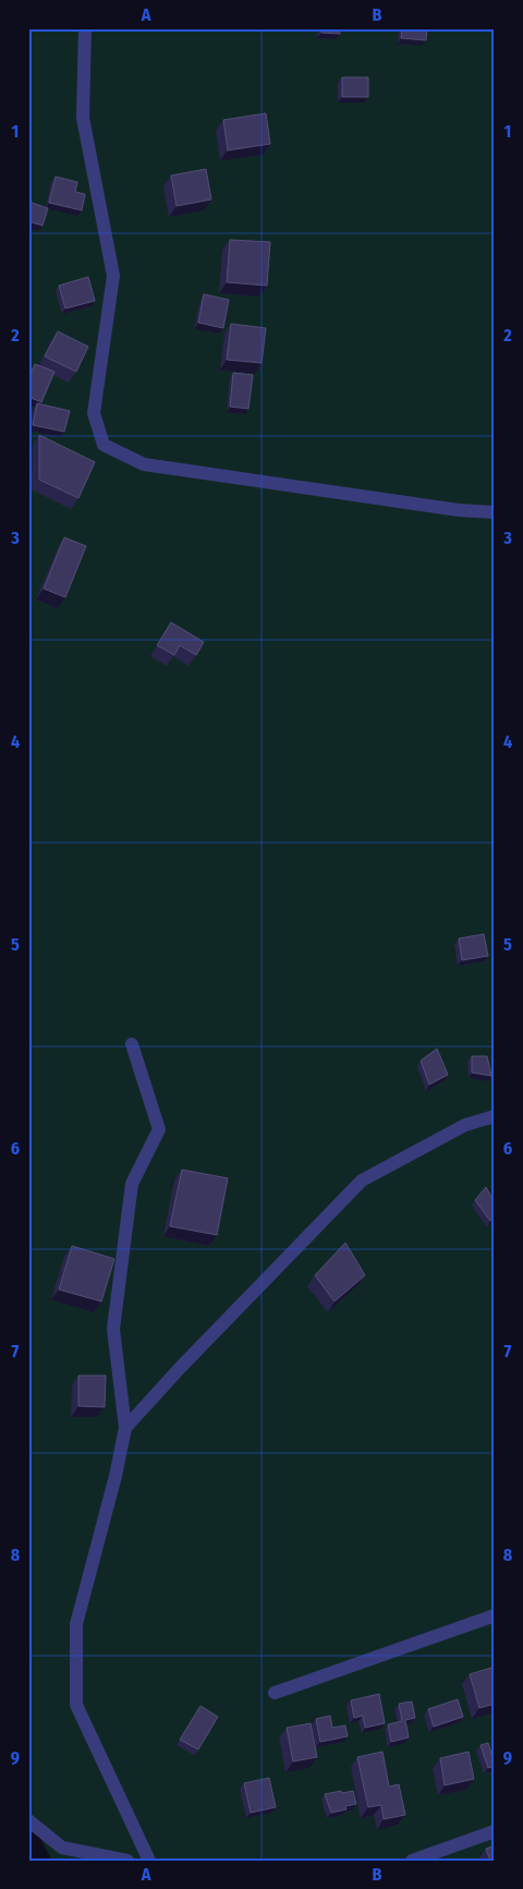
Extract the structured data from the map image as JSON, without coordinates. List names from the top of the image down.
{
  "grid": {
    "columns": ["A", "B"],
    "rows": [
      "1",
      "2",
      "3",
      "4",
      "5",
      "6",
      "7",
      "8",
      "9"
    ]
  }
}
